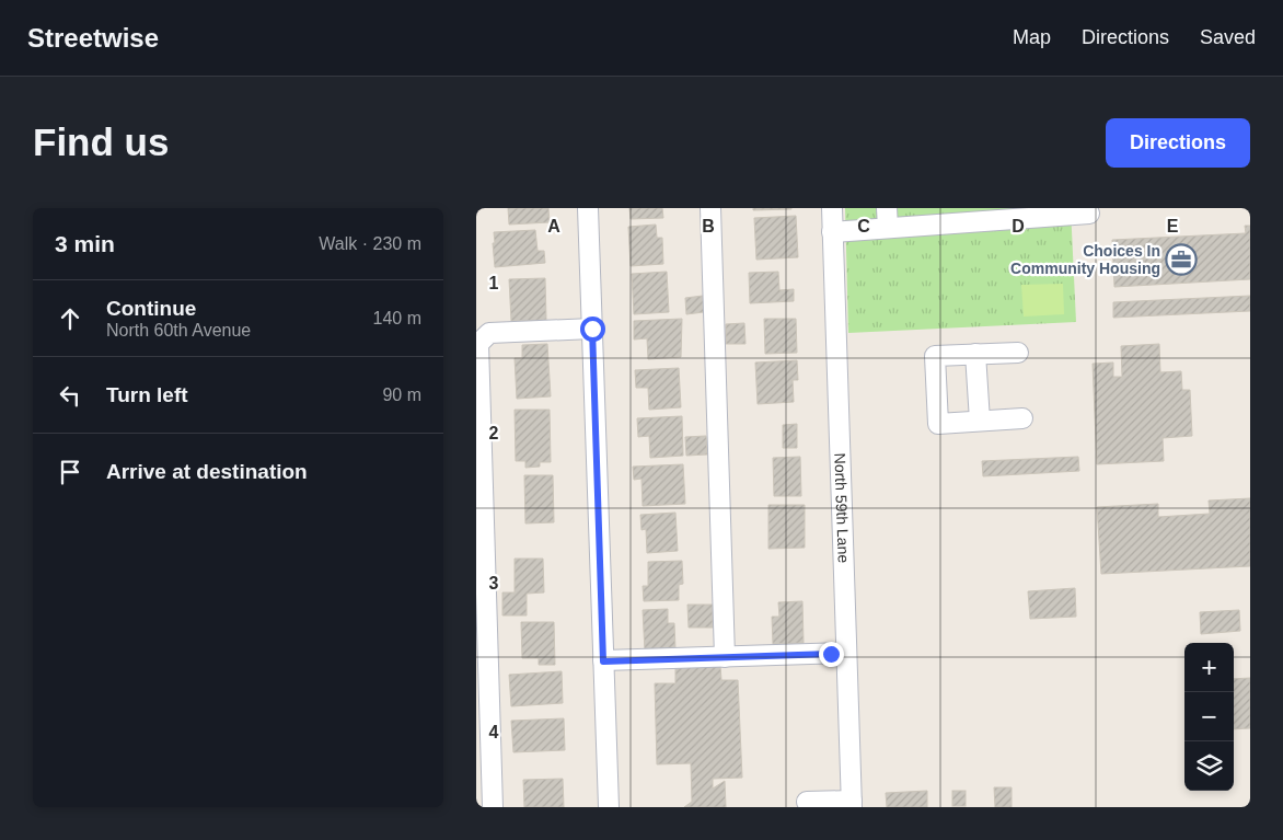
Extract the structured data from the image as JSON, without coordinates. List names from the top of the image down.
{
  "streets": {
    "street": ["North 59th Lane"]
  },
  "places": {
    "office": ["Choices In Community Housing"]
  },
  "page": {
    "header": "Streetwise",
    "nav": ["Map", "Directions", "Saved"],
    "buttons": "Directions",
    "title": "Find us",
    "heading": ["3 min", "Walk · 230 m"],
    "list": [
      ["Continue", "North 60th Avenue", "140 m"],
      ["Turn left", "90 m"],
      "Arrive at destination"
    ],
    "map_buttons": ["+", "−"]
  },
  "grid": {
    "columns": [
      "A",
      "B",
      "C",
      "D",
      "E"
    ],
    "rows": [
      "1",
      "2",
      "3",
      "4"
    ]
  }
}
